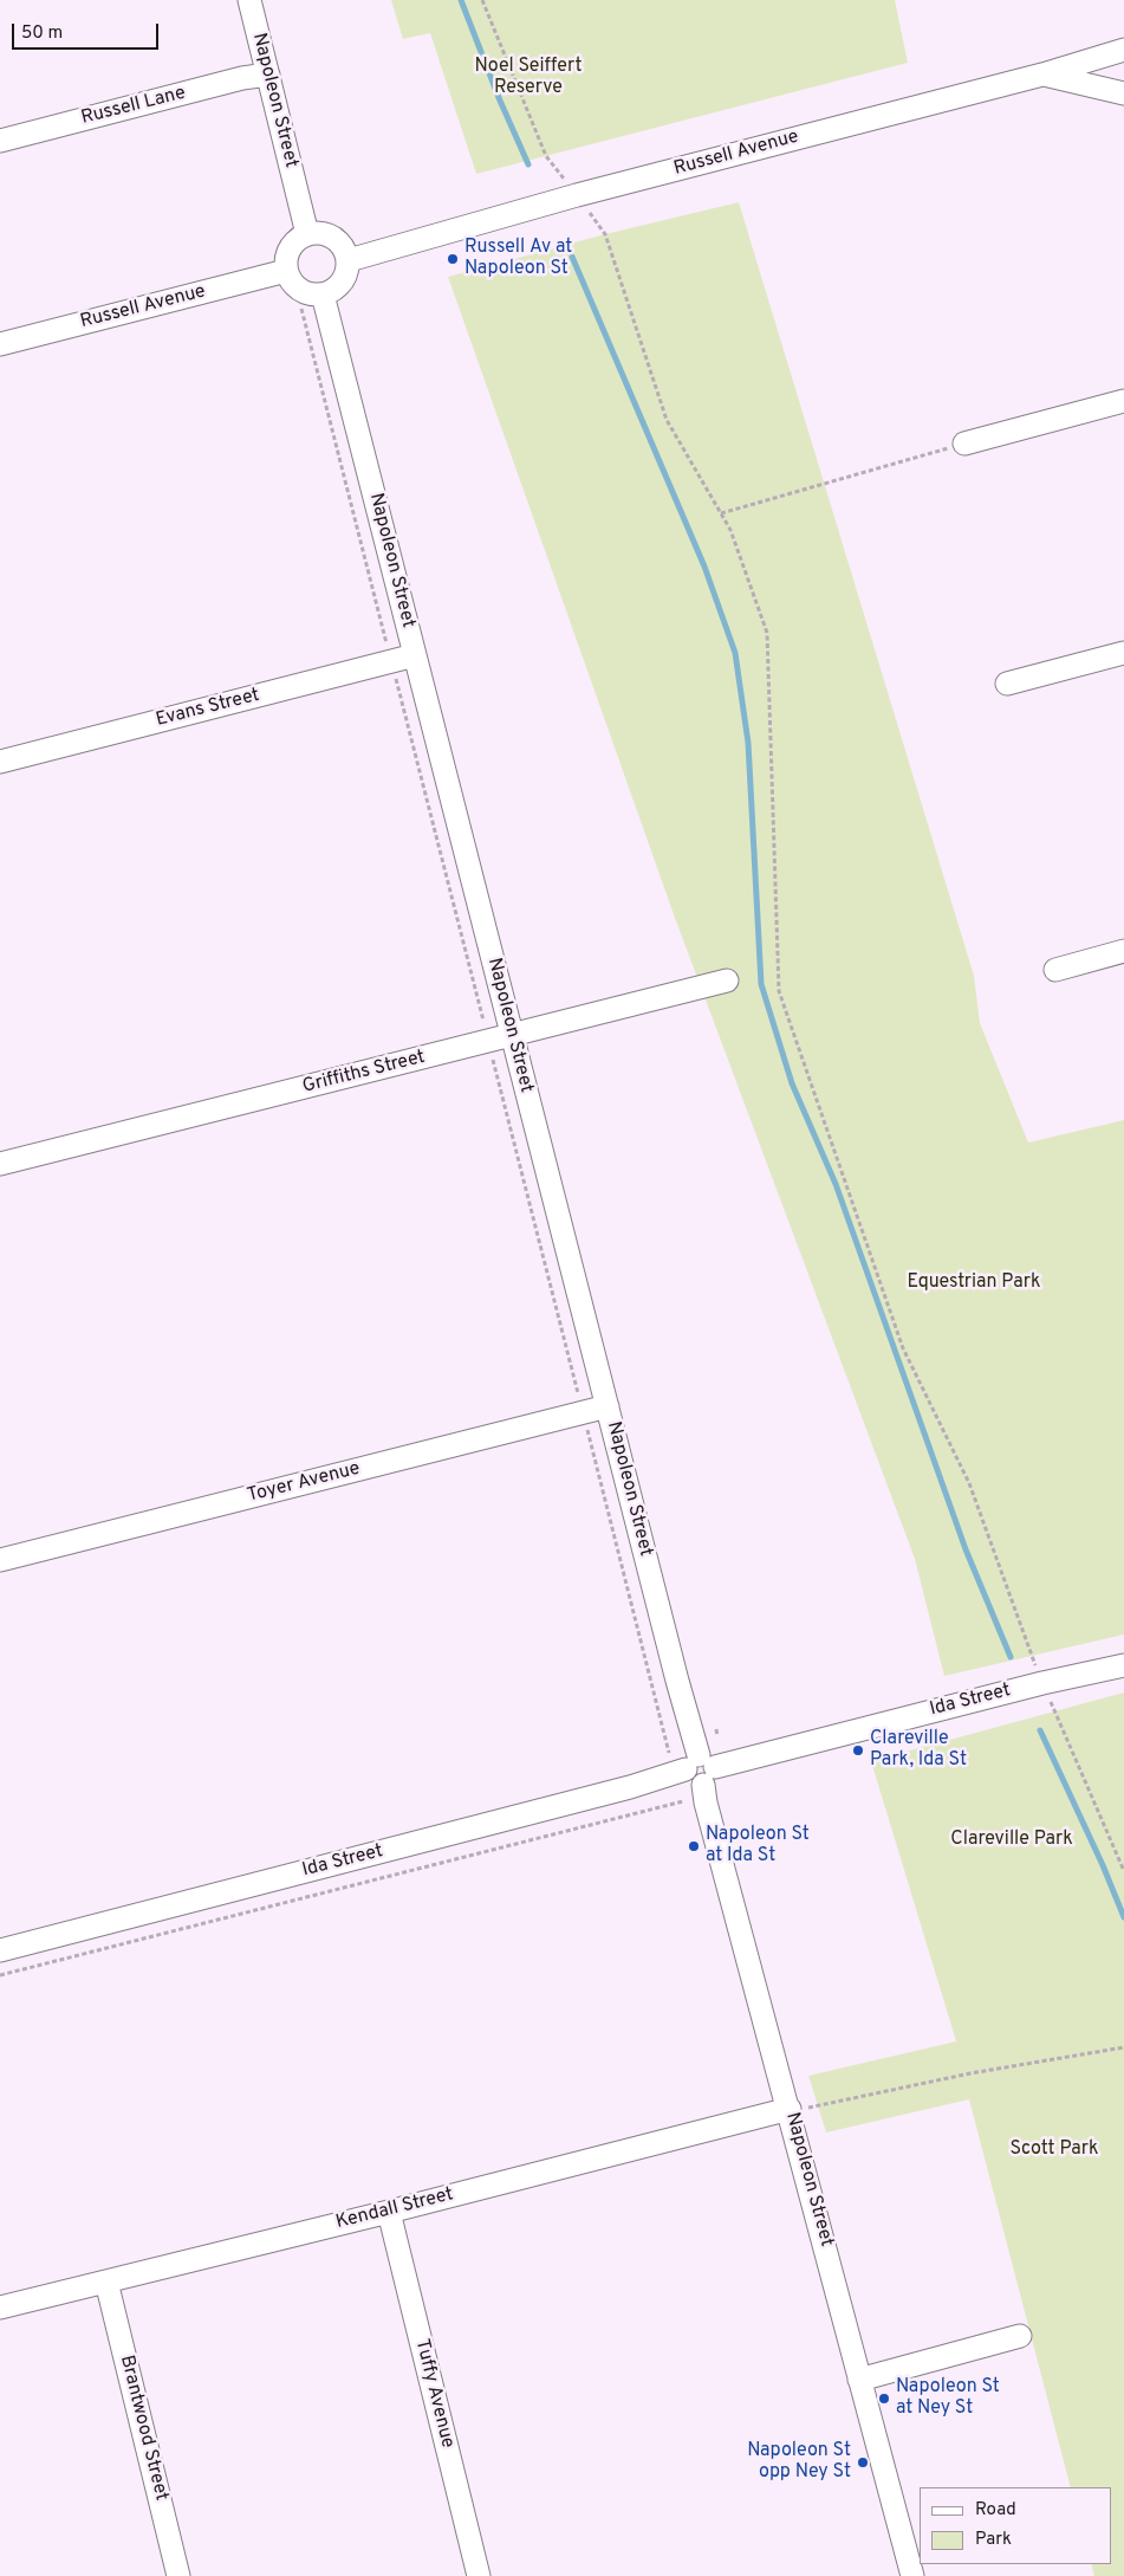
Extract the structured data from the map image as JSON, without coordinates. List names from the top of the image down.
{
  "streets": {
    "street": [
      "Napoleon Street",
      "Russell Lane",
      "Russell Avenue",
      "Evans Street",
      "Griffiths Street",
      "Toyer Avenue",
      "Ida Street",
      "Kendall Street",
      "Tuffy Avenue",
      "Brantwood Street"
    ]
  },
  "crossings": [
    ["Napoleon Street", "Russell Lane"],
    ["Napoleon Street", "Russell Avenue"],
    ["Napoleon Street", "Evans Street"],
    ["Napoleon Street", "Griffiths Street"],
    ["Napoleon Street", "Toyer Avenue"],
    ["Napoleon Street", "Ida Street"],
    ["Napoleon Street", "Kendall Street"],
    ["Kendall Street", "Tuffy Avenue"],
    ["Kendall Street", "Brantwood Street"]
  ],
  "parks": [
    "Noel Seiffert Reserve",
    "Equestrian Park",
    "Clareville Park",
    "Scott Park"
  ],
  "places": [
    "Russell Av at Napoleon St",
    "Clareville Park, Ida St",
    "Napoleon St at Ida St",
    "Napoleon St at Ney St",
    "Napoleon St opp Ney St"
  ],
  "legend": ["Road", "Park"],
  "scale_bar": "50 m"
}
